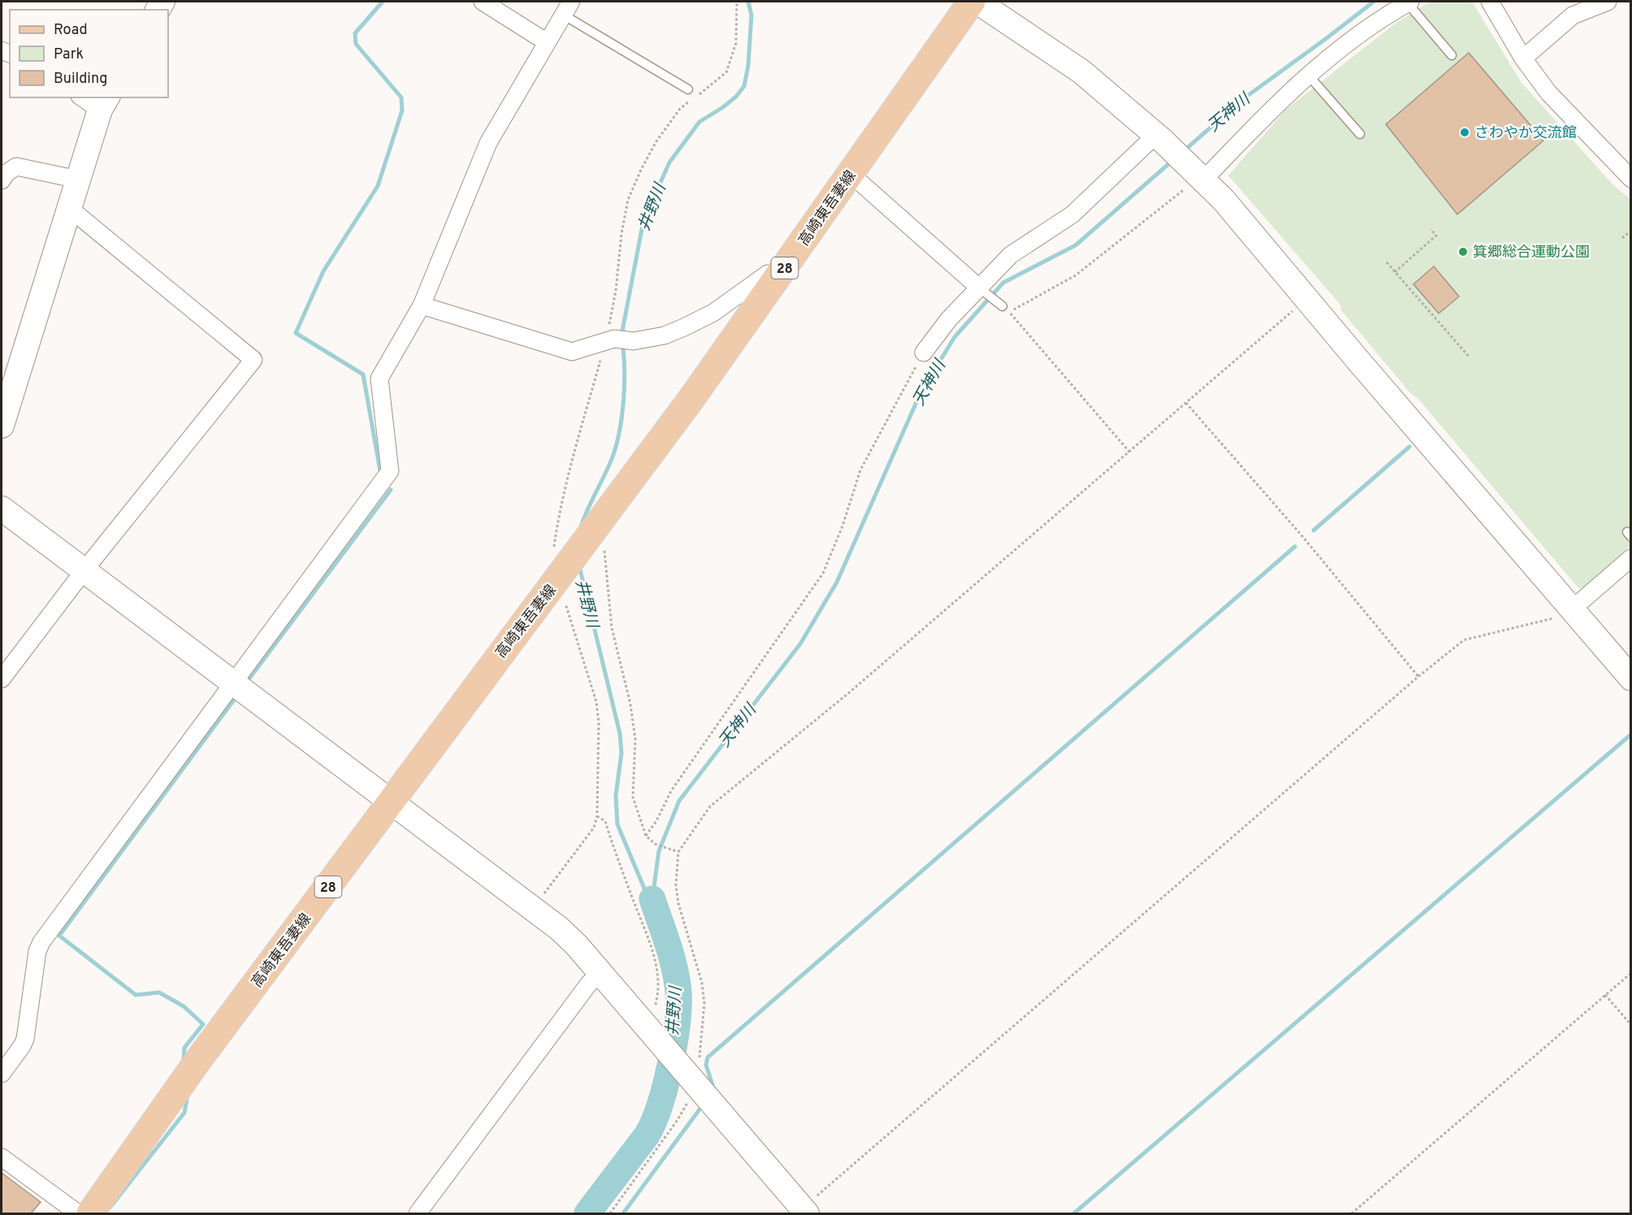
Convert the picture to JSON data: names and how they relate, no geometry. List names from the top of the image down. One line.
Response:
{"streets":{"main road":["高崎東吾妻線","28"]},"water":["天神川","井野川"],"places":["さわやか交流館","箕郷総合運動公園"],"legend":["Road","Park","Building"]}
